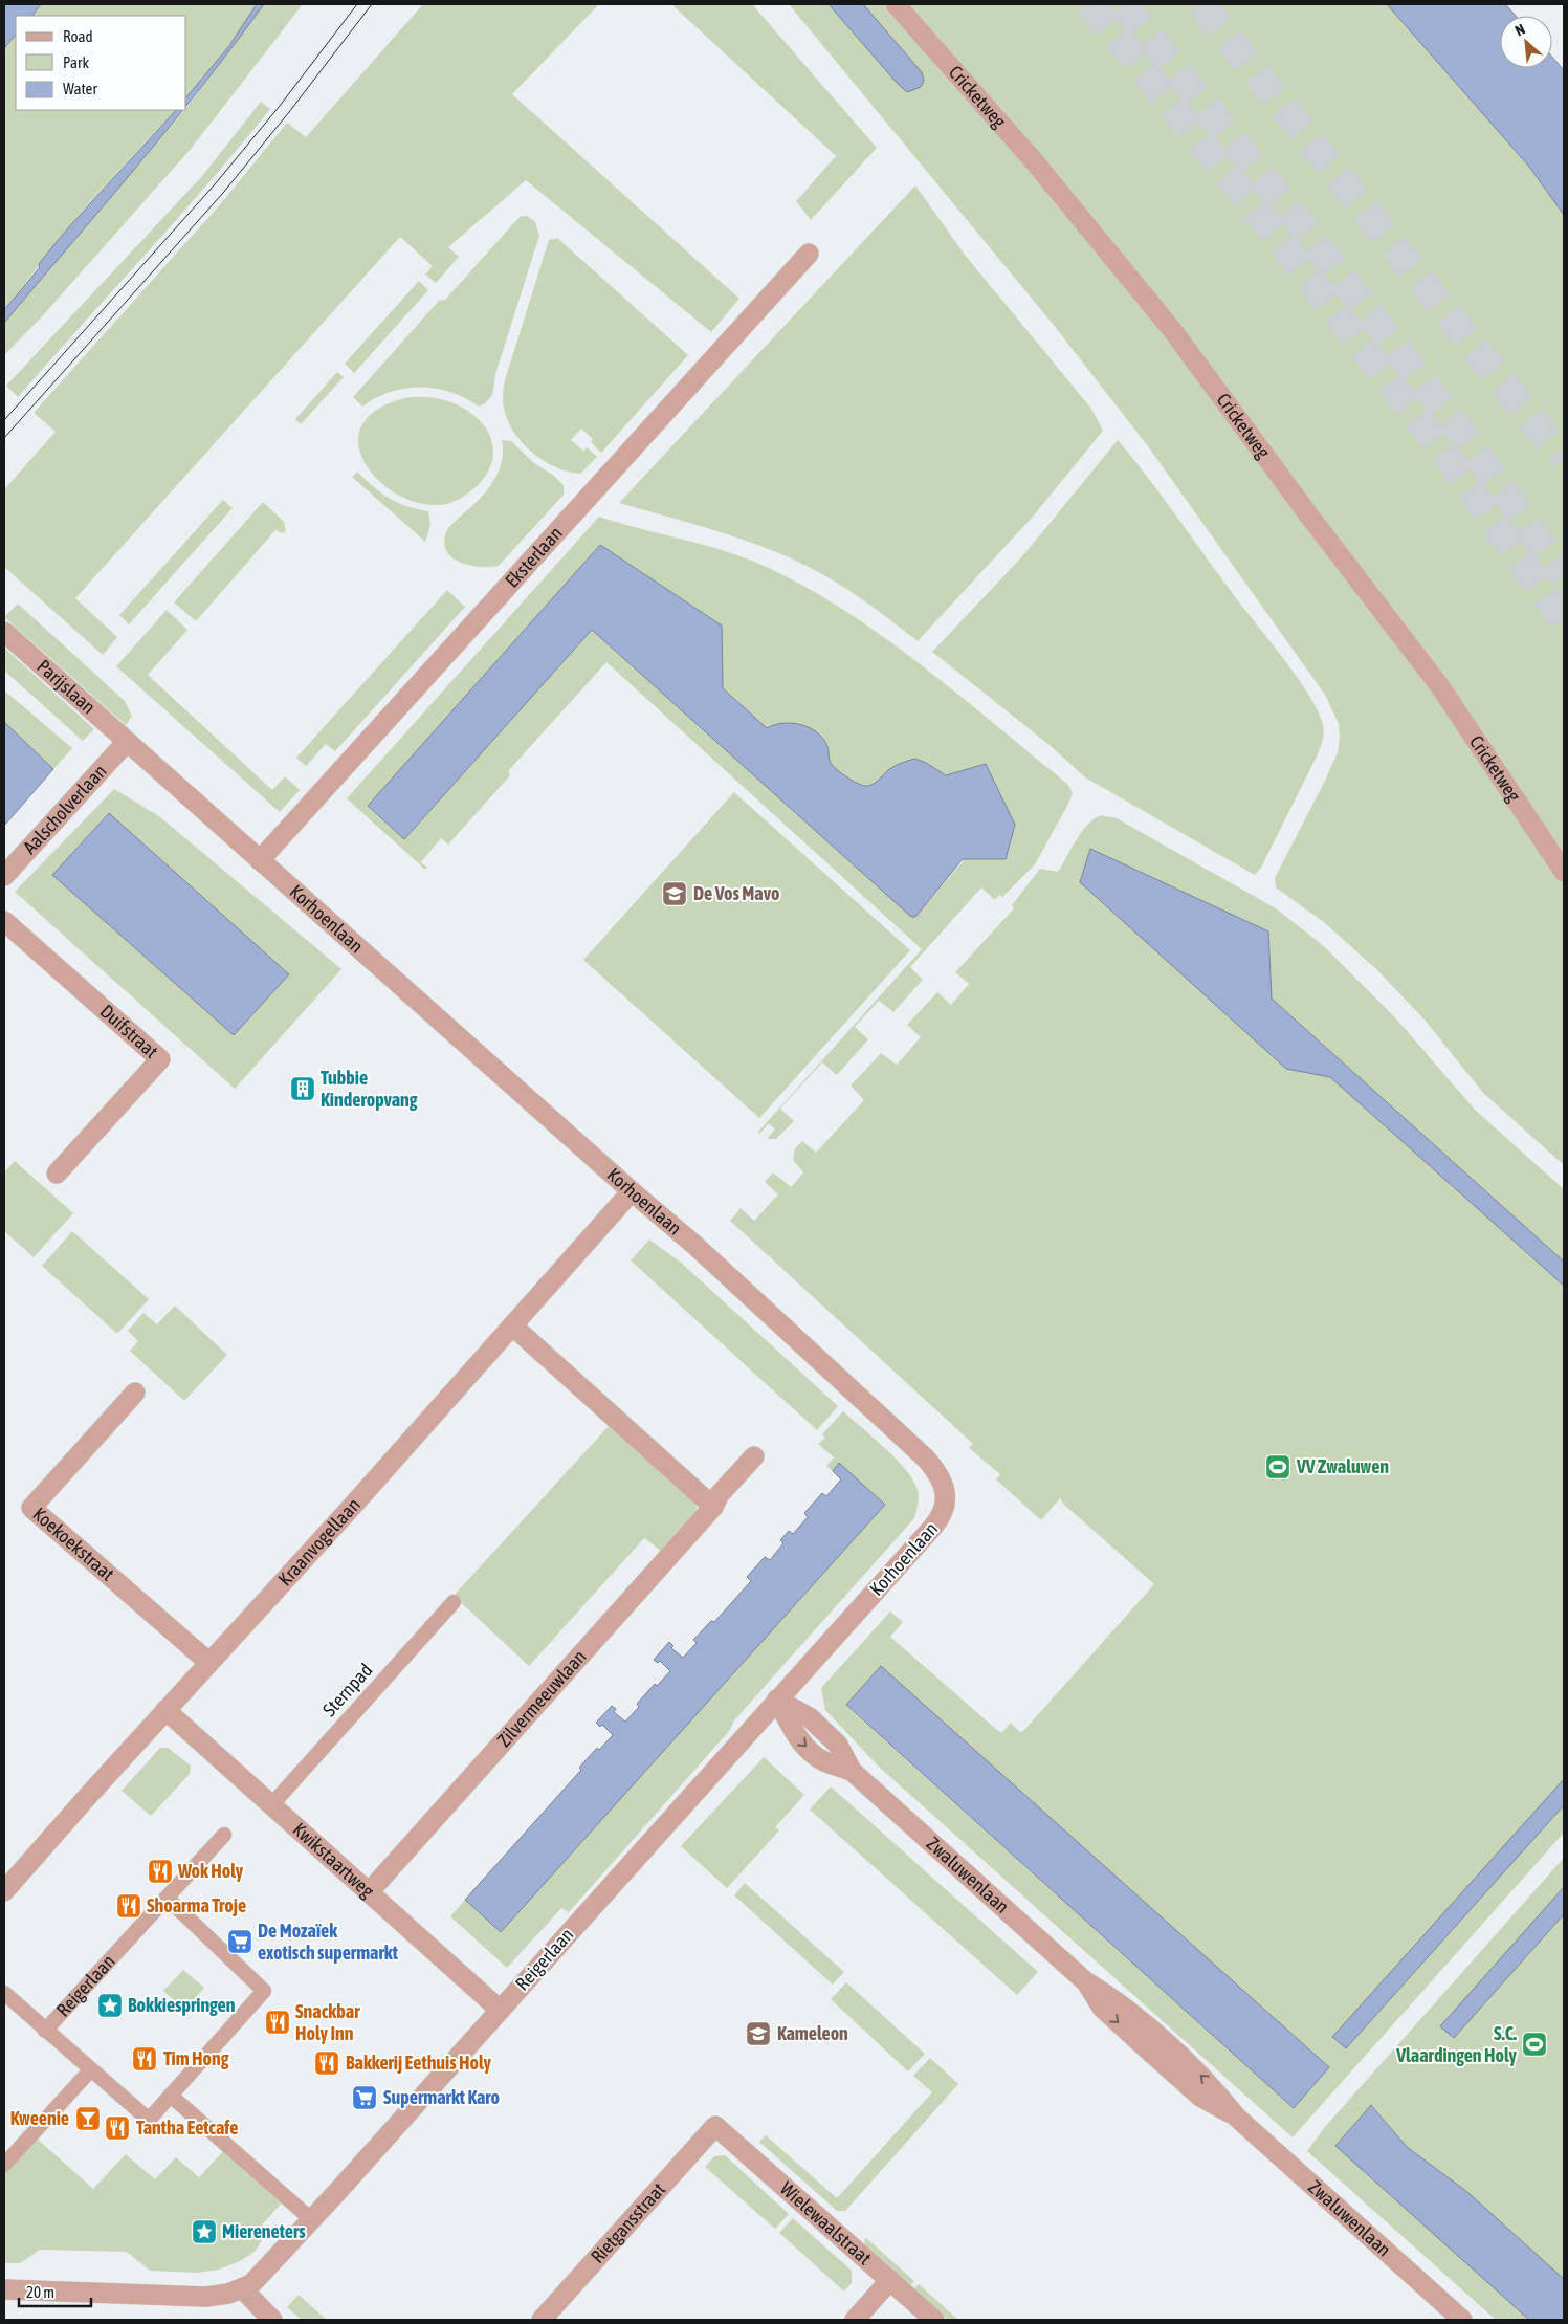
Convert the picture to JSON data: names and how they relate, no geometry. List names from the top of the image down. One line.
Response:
{"streets":{"street":["Cricketweg","Eksterlaan","Parijslaan","Aalscholverlaan","Korhoenlaan","Duifstraat","Kraanvogellaan","Koekoekstraat","Sternpad","Zilvermeeuwlaan","Kwikstaartweg","Zwaluwenlaan","Reigerlaan","Rietgansstraat","Wielewaalstraat"]},"crossings":[["Eksterlaan","Korhoenlaan"],["Parijslaan","Aalscholverlaan"],["Parijslaan","Korhoenlaan"],["Aalscholverlaan","Korhoenlaan"],["Korhoenlaan","Kraanvogellaan"],["Korhoenlaan","Zwaluwenlaan"],["Korhoenlaan","Reigerlaan"],["Kraanvogellaan","Koekoekstraat"],["Kraanvogellaan","Kwikstaartweg"],["Sternpad","Kwikstaartweg"],["Zilvermeeuwlaan","Kwikstaartweg"],["Kwikstaartweg","Reigerlaan"],["Zwaluwenlaan","Reigerlaan"],["Rietgansstraat","Wielewaalstraat"]],"places":{"school or university":["De Vos Mavo","Kameleon"],"building":["Tubbie Kinderopvang"],"sports":["VV Zwaluwen","S.C. Vlaardingen Holy"],"restaurant":["Wok Holy","Shoarma Troje","Snackbar Holy Inn","Tim Hong","Bakkerij Eethuis Holy","Tantha Eetcafe"],"supermarket":["De Mozaïek exotisch supermarkt","Supermarkt Karo"],"place":["Bokkiespringen","Miereneters"],"bar":["Kweenie"]},"legend":["Road","Park","Water"],"scale_bar":"20 m","north":"top left"}
